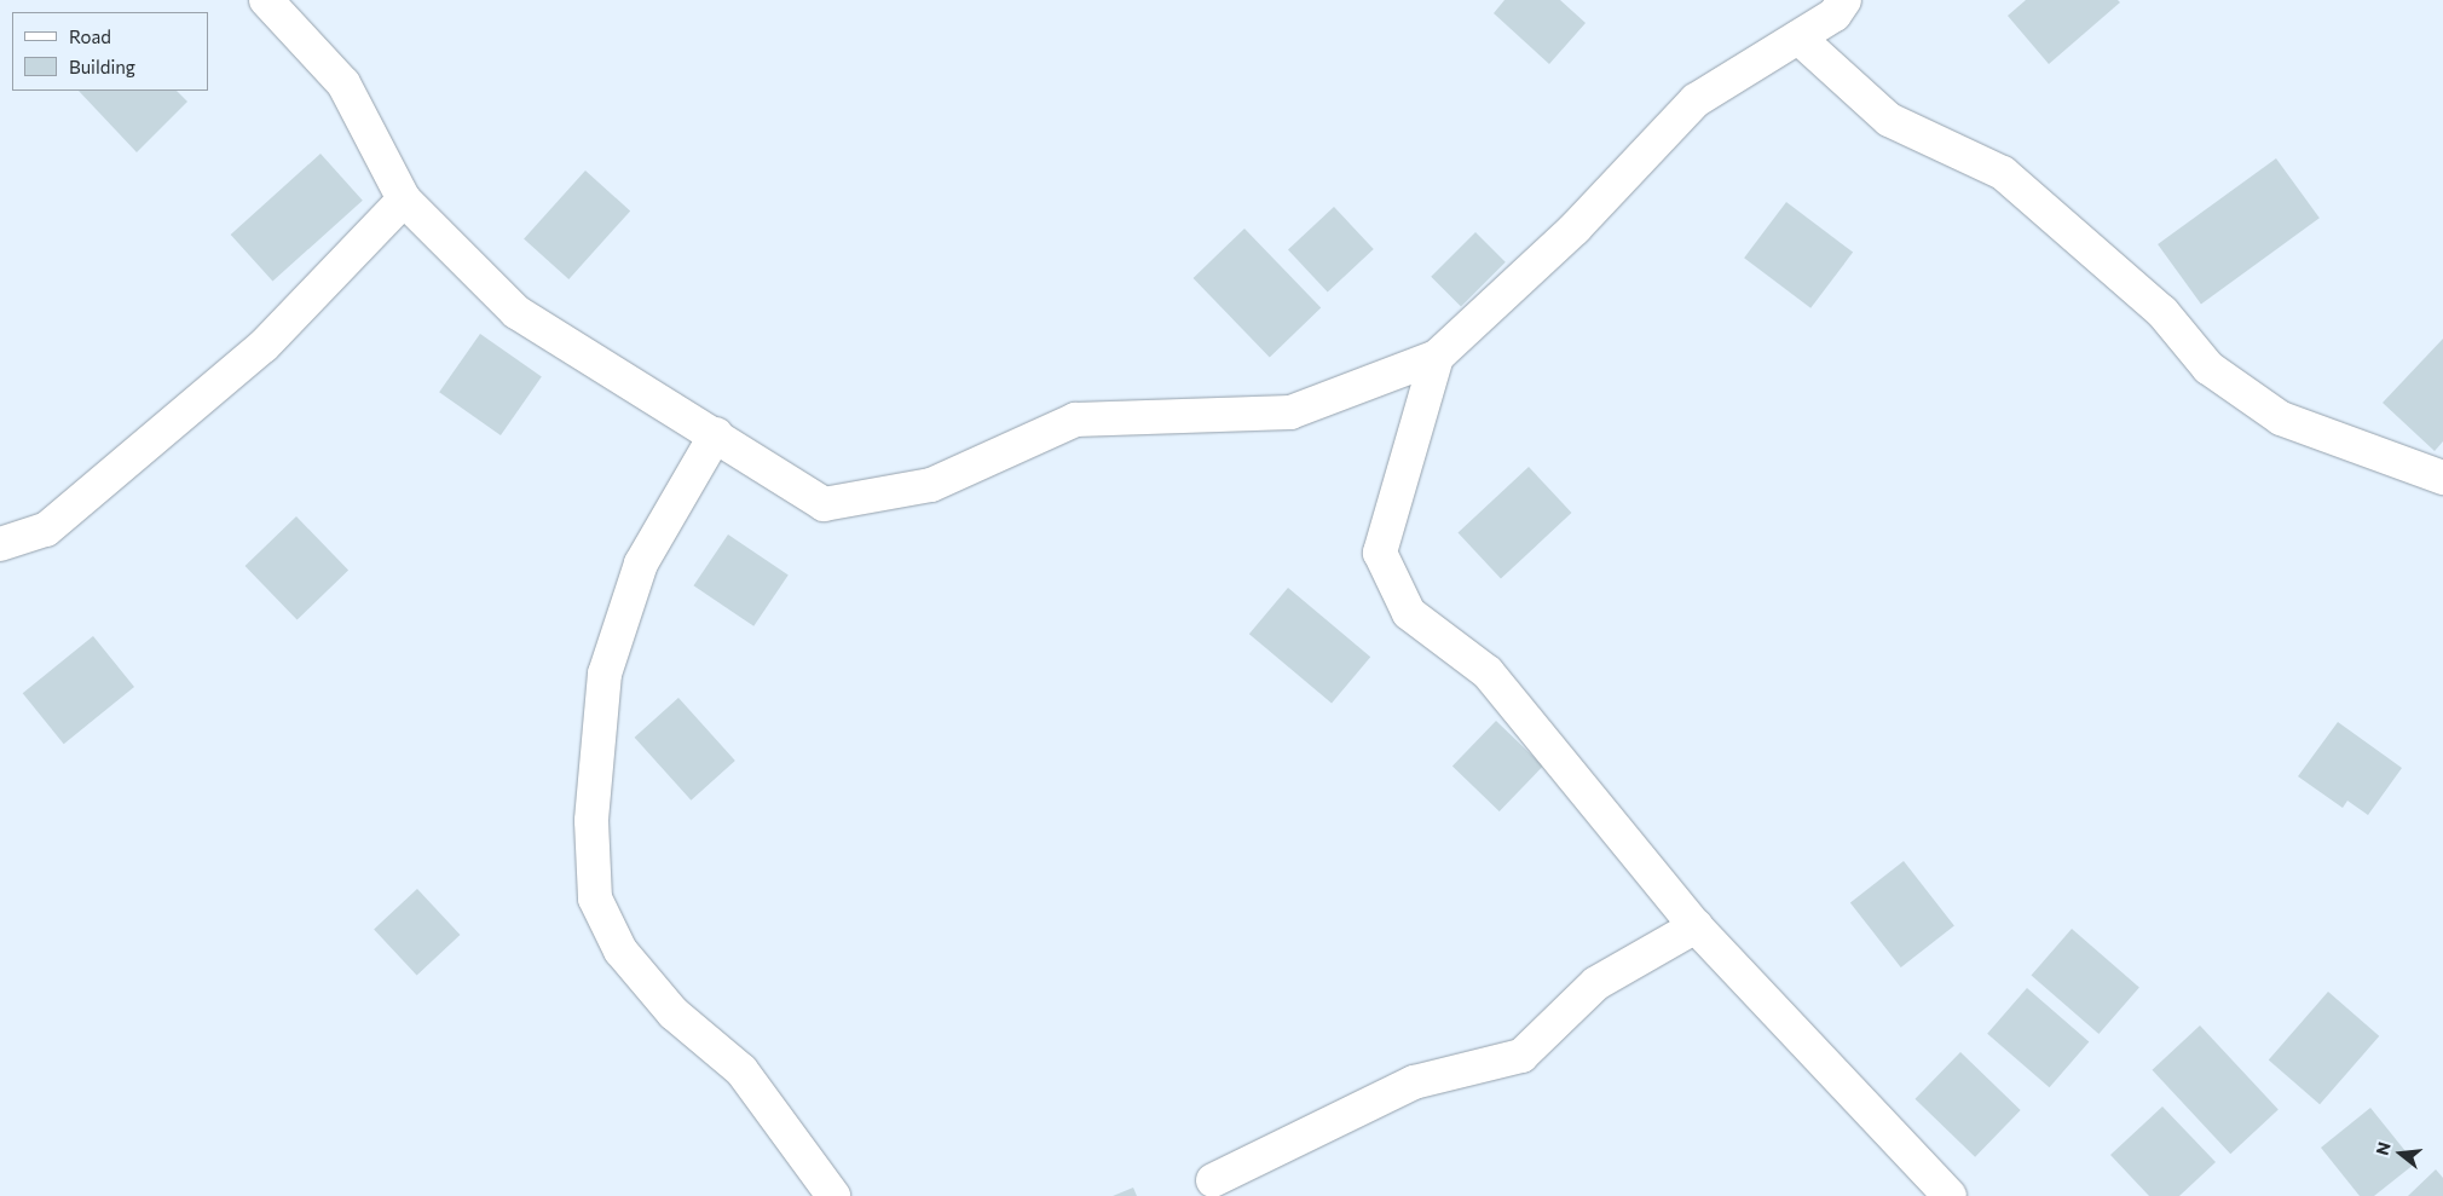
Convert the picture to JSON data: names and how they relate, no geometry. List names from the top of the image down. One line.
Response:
{"legend":["Road","Building"],"north":"left"}
